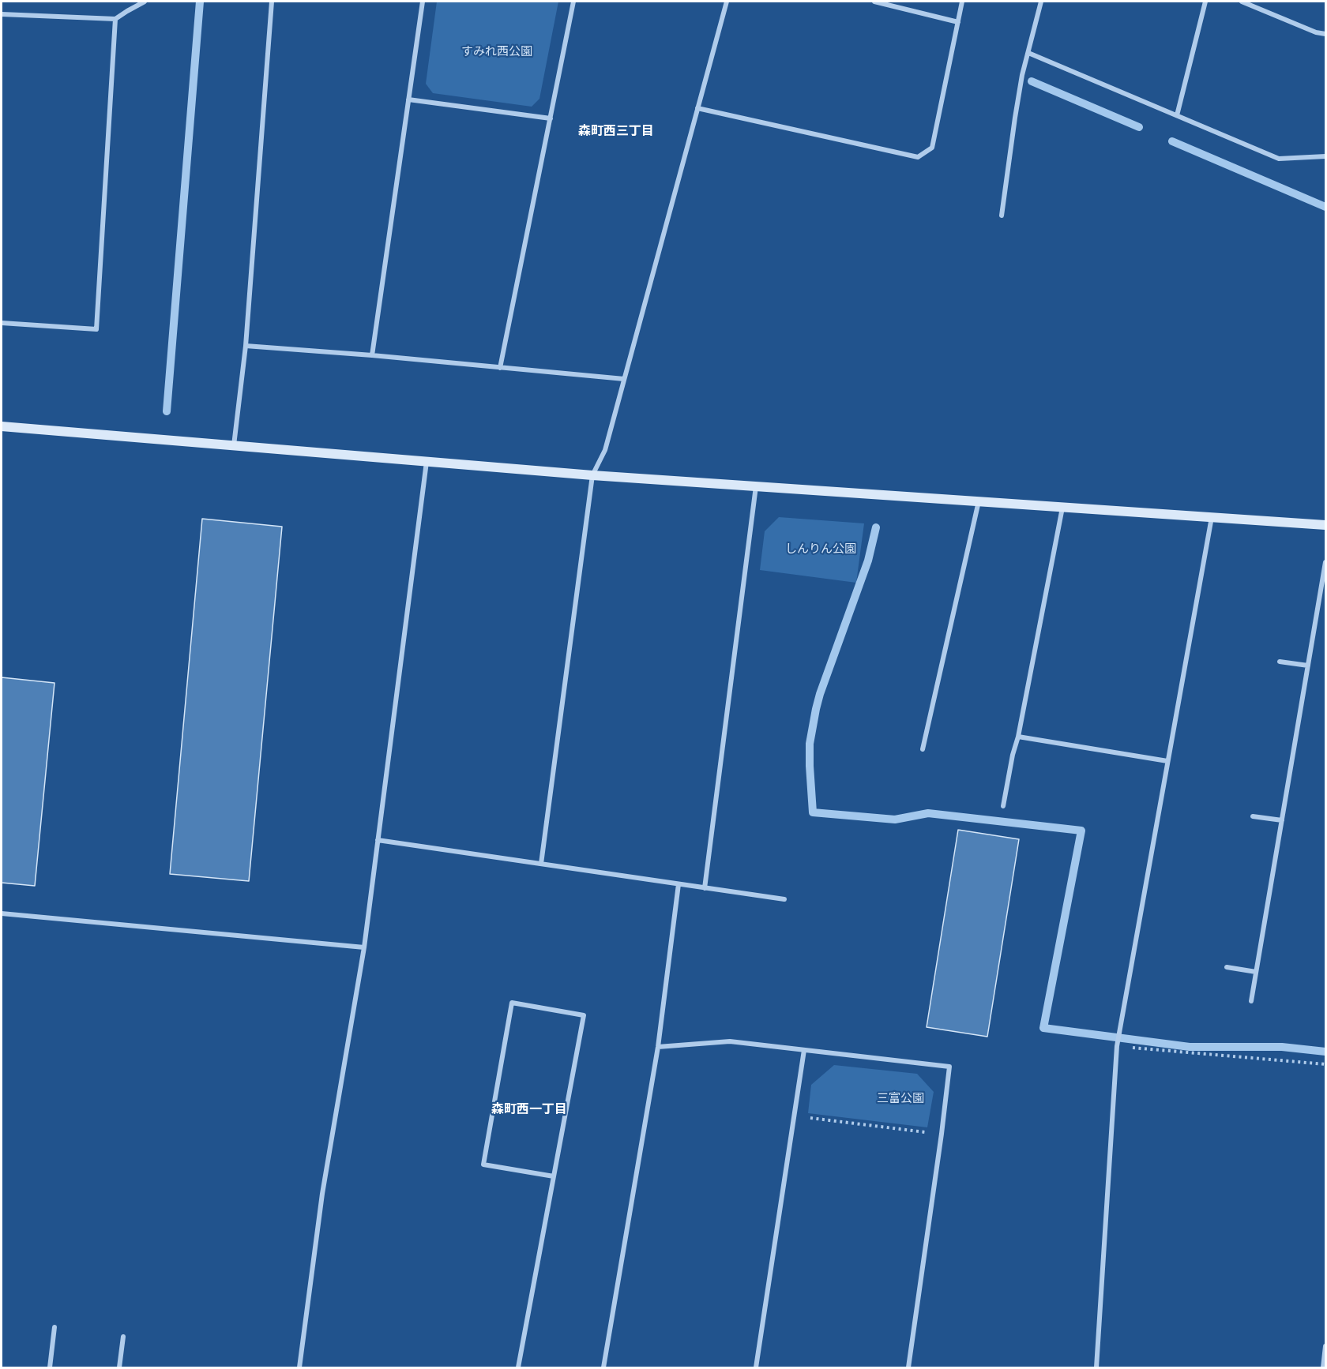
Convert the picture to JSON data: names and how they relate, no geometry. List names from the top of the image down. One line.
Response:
{"districts":["森町西三丁目","森町西一丁目"],"parks":["すみれ西公園","しんりん公園","三富公園"]}
